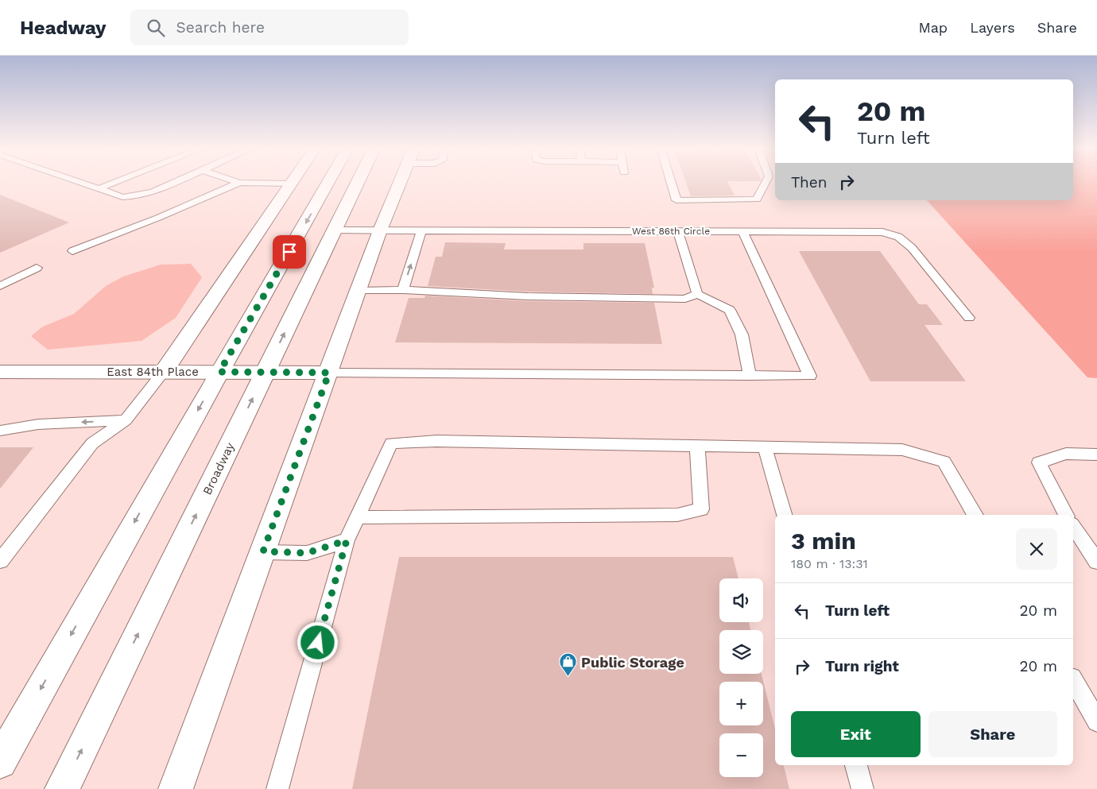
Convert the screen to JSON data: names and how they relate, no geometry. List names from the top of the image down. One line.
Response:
{"streets":{"main road":["East 84th Place","Broadway"],"lane":["West 86th Circle"]},"crossings":[["West 86th Circle","Broadway"],["East 84th Place","Broadway"]],"places":{"shop":["Public Storage"]},"page":{"header":"Headway","search":"Search here","nav":["Map","Layers","Share"],"turn":["20 m","Turn left"],"then":"Then","heading":["3 min","180 m · 13:31"],"map_buttons":["+","−"],"list":[{"name":"Turn left","value":"20 m"},{"name":"Turn right","value":"20 m"}],"buttons":["Exit","Share"]}}
